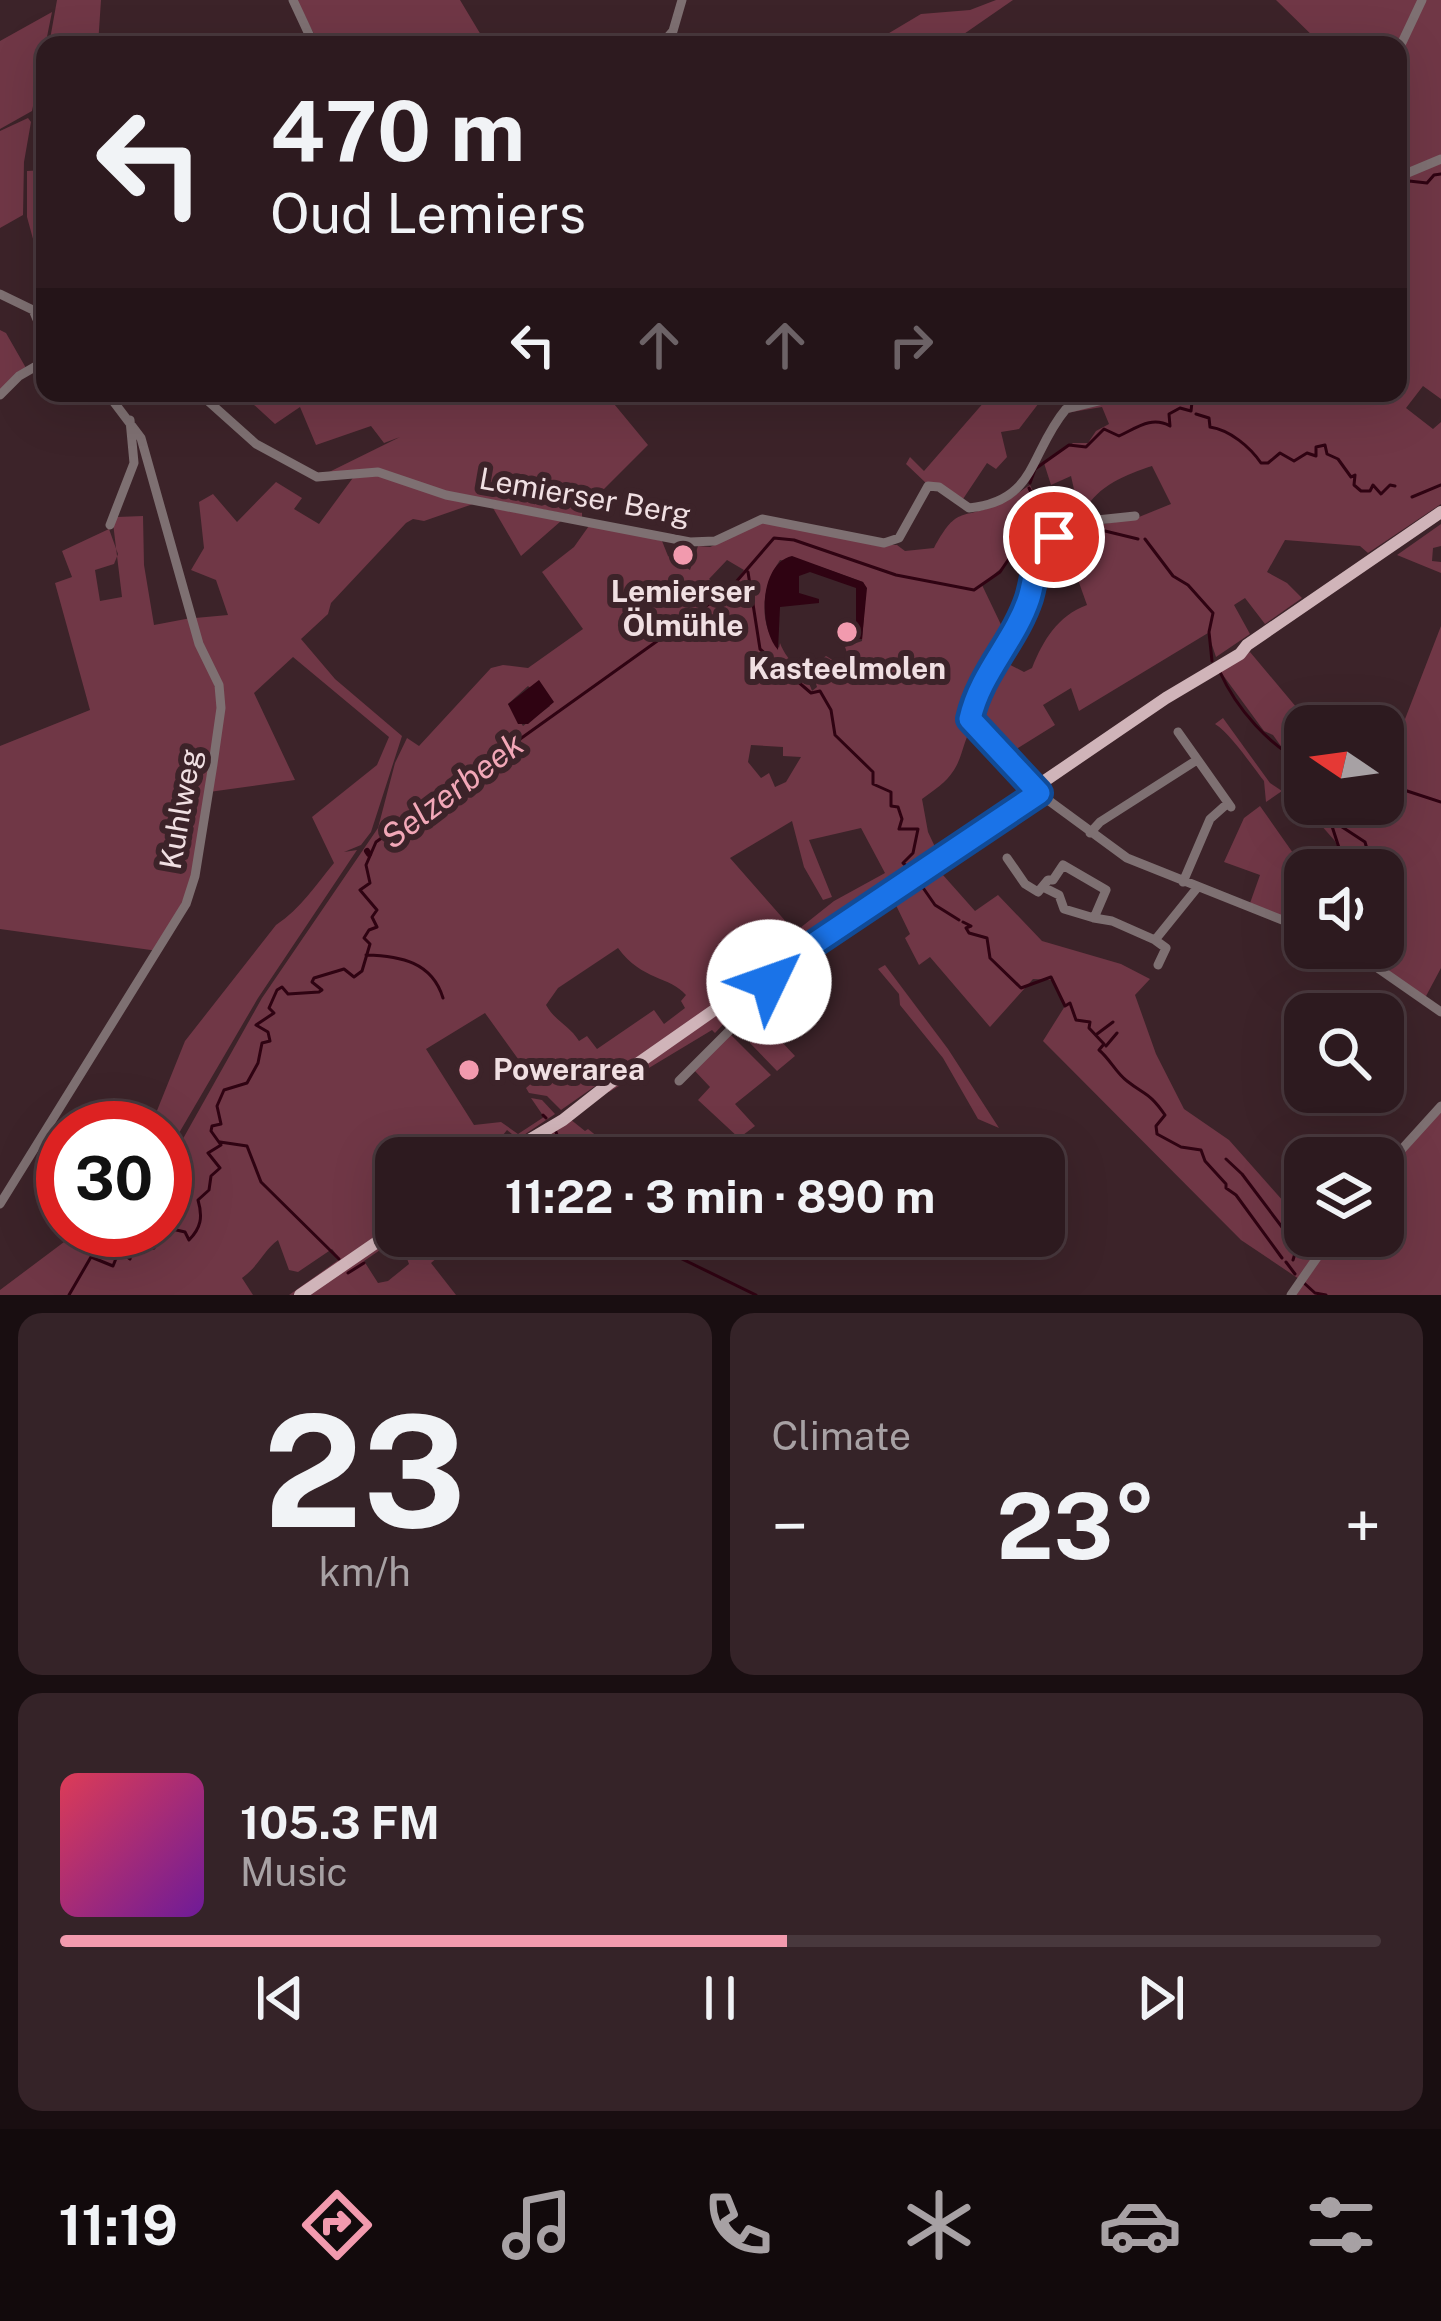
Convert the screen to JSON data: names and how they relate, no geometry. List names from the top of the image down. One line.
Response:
{"streets":{"street":["Lemierser Berg","Kuhlweg"]},"water":["Selzerbeek"],"places":["Lemierser Ölmühle","Kasteelmolen","Powerarea"],"north":"left","page":{"turn":["470 m","Oud Lemiers"],"limit":"30","trip":"11:22 · 3 min · 890 m","tile":[["23","km/h"],"Climate"],"heat":["−","23°","+"],"song":["105.3 FM","Music"],"tabs":"11:19"}}
